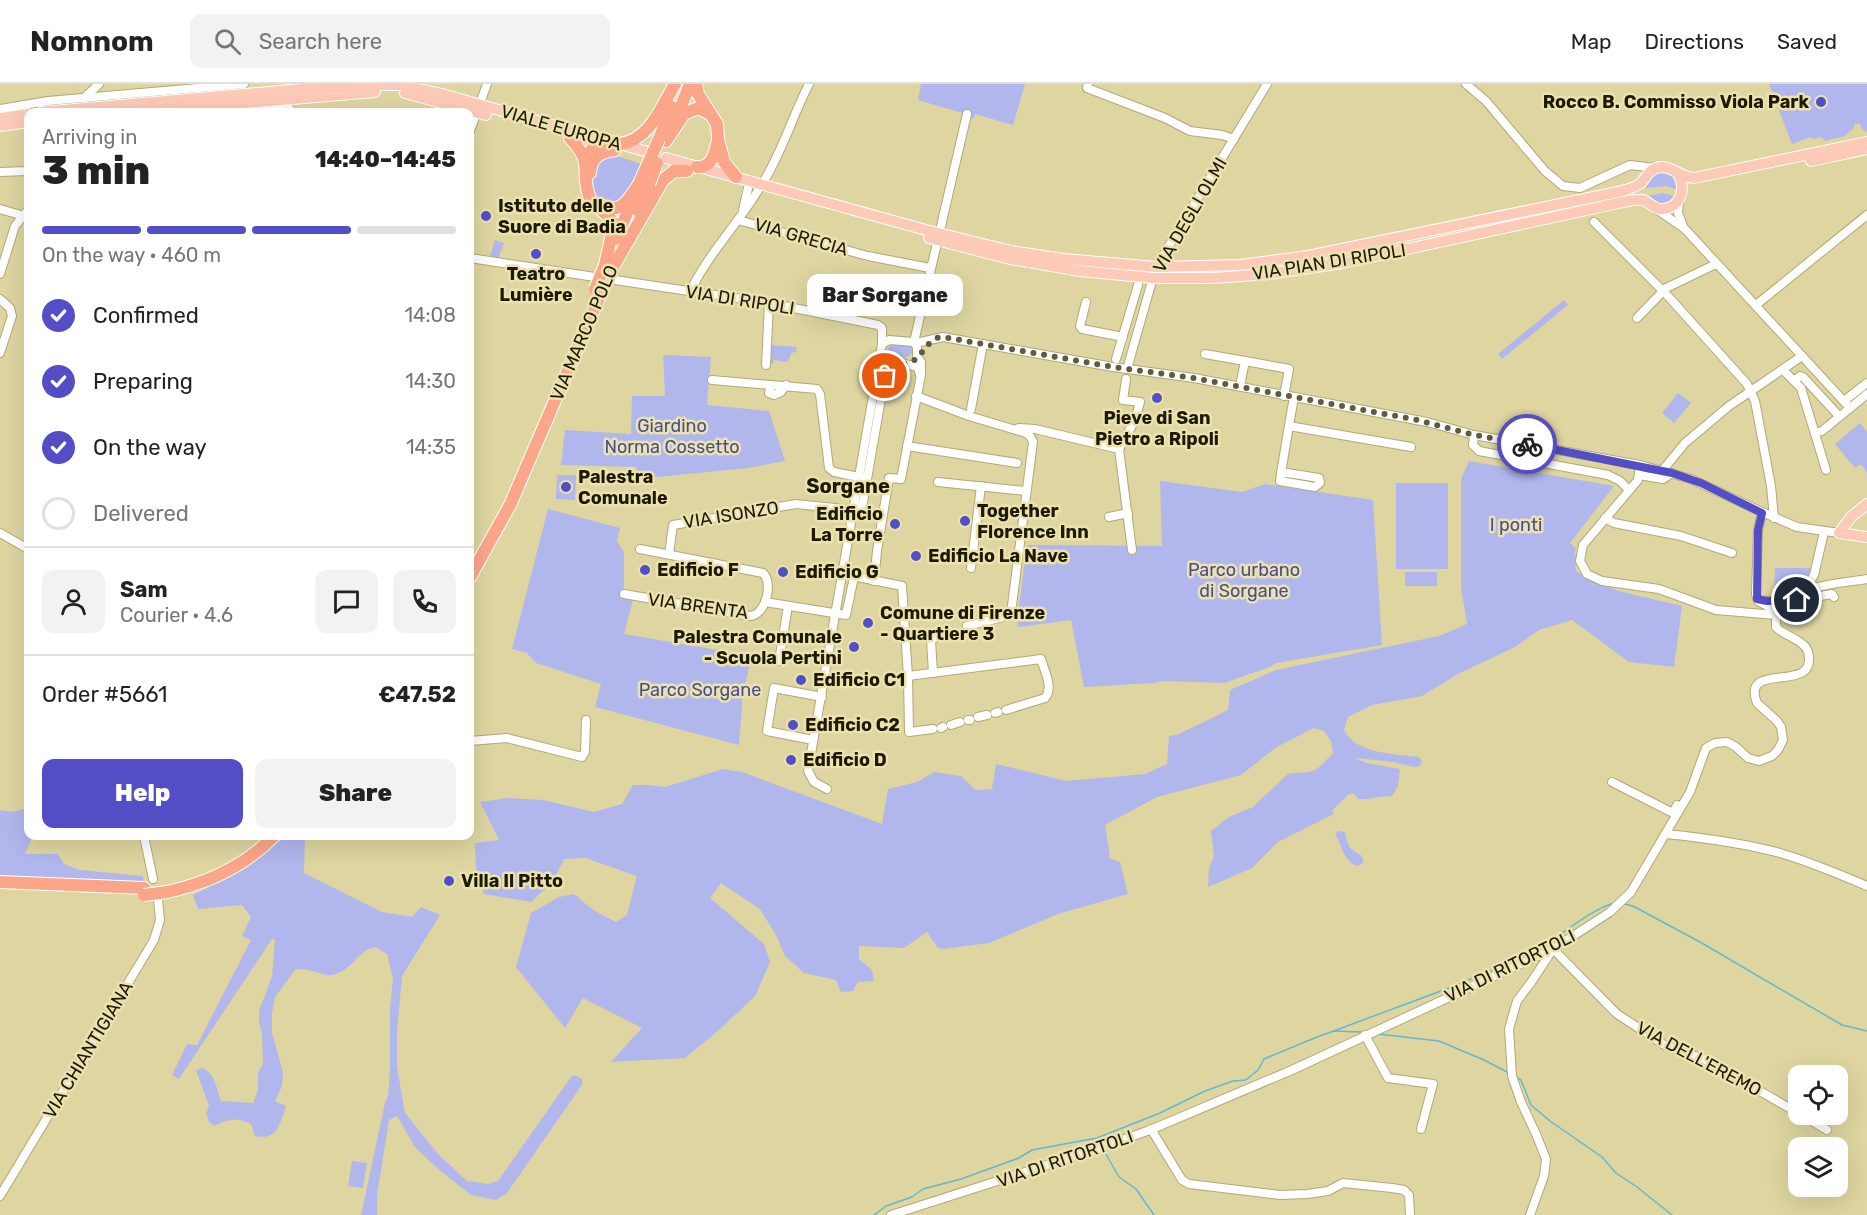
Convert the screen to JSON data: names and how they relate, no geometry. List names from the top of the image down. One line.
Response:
{"streets":{"highway":["VIA MARCO POLO"],"main road":["VIALE EUROPA","VIA PIAN DI RIPOLI"],"street":["VIA DEGLI OLMI","VIA GRECIA","VIA DI RIPOLI","VIA ISONZO","VIA BRENTA","VIA DI RITORTOLI","VIA CHIANTIGIANA","VIA DELL'EREMO"]},"crossings":[["VIA DEGLI OLMI","VIA PIAN DI RIPOLI"],["VIA ISONZO","VIA BRENTA"],["VIA DI RITORTOLI","VIA DELL'EREMO"]],"districts":["Sorgane"],"parks":["Giardino Norma Cossetto","I ponti","Parco urbano di Sorgane","Parco Sorgane"],"places":["Rocco B. Commisso Viola Park","Istituto delle Suore di Badia","Teatro Lumière","Bar Sorgane","Pieve di San Pietro a Ripoli","Palestra Comunale","Together Florence Inn","Edificio La Torre","Edificio La Nave","Edificio F","Edificio G","Comune di Firenze - Quartiere 3","Palestra Comunale - Scuola Pertini","Edificio C1","Edificio C2","Edificio D","Villa Il Pitto"],"page":{"header":"Nomnom","search":"Search here","nav":["Map","Directions","Saved"],"heading":["3 min","Arriving in","14:40–14:45"],"panel":["Sam","Courier · 4.6","Order #5661","€47.52"],"bar":"On the way · 460 m","bubble":"Bar Sorgane","list":[["Confirmed","14:08"],["Preparing","14:30"],["On the way","14:35"],"Delivered"],"buttons":["Help","Share"]}}
